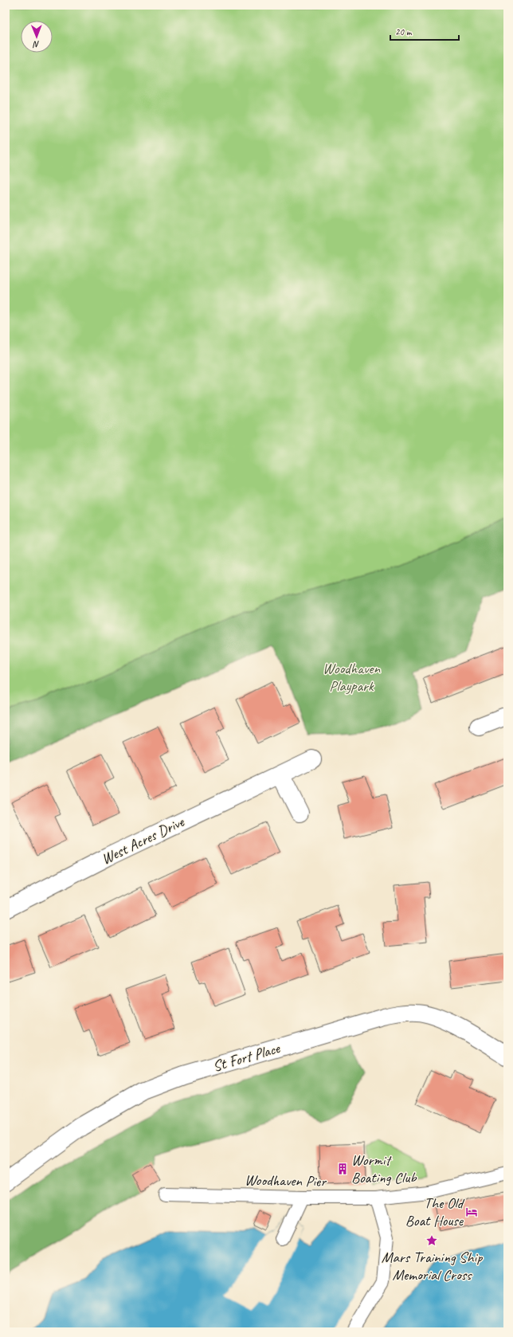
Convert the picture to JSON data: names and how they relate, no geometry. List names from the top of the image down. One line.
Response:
{"streets":{"main road":["West Acres Drive","St Fort Place"],"lane":["Woodhaven Pier"]},"parks":["Woodhaven Playpark"],"places":{"building":["Wormit Boating Club"],"hotel":["The Old Boat House"],"place":["Mars Training Ship Memorial Cross"]},"scale_bar":"20 m","north":"bottom"}
